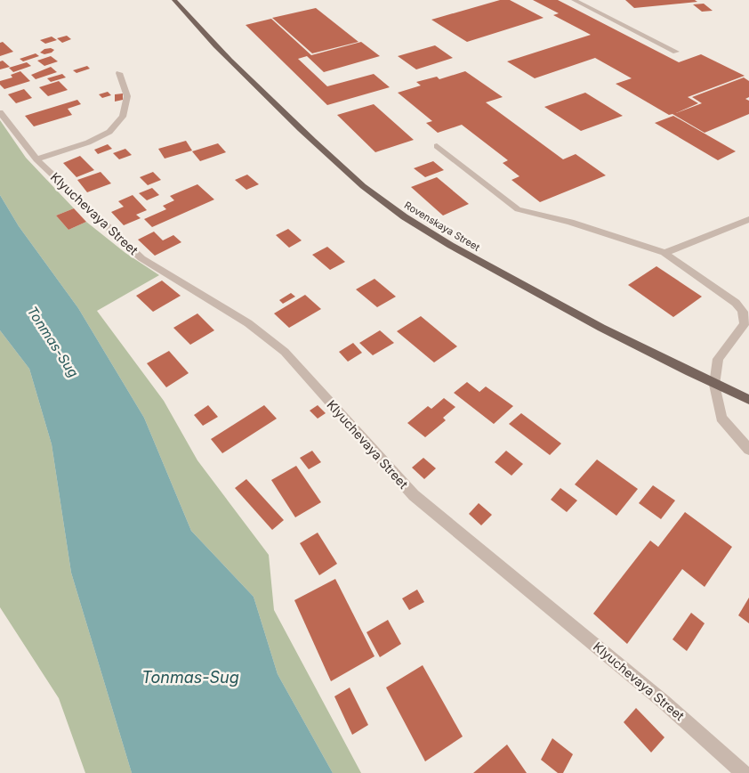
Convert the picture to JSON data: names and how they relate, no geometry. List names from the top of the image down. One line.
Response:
{"streets":{"main road":["Rovenskaya Street"],"street":["Klyuchevaya Street"]},"water":["Tonmas-Sug"]}
